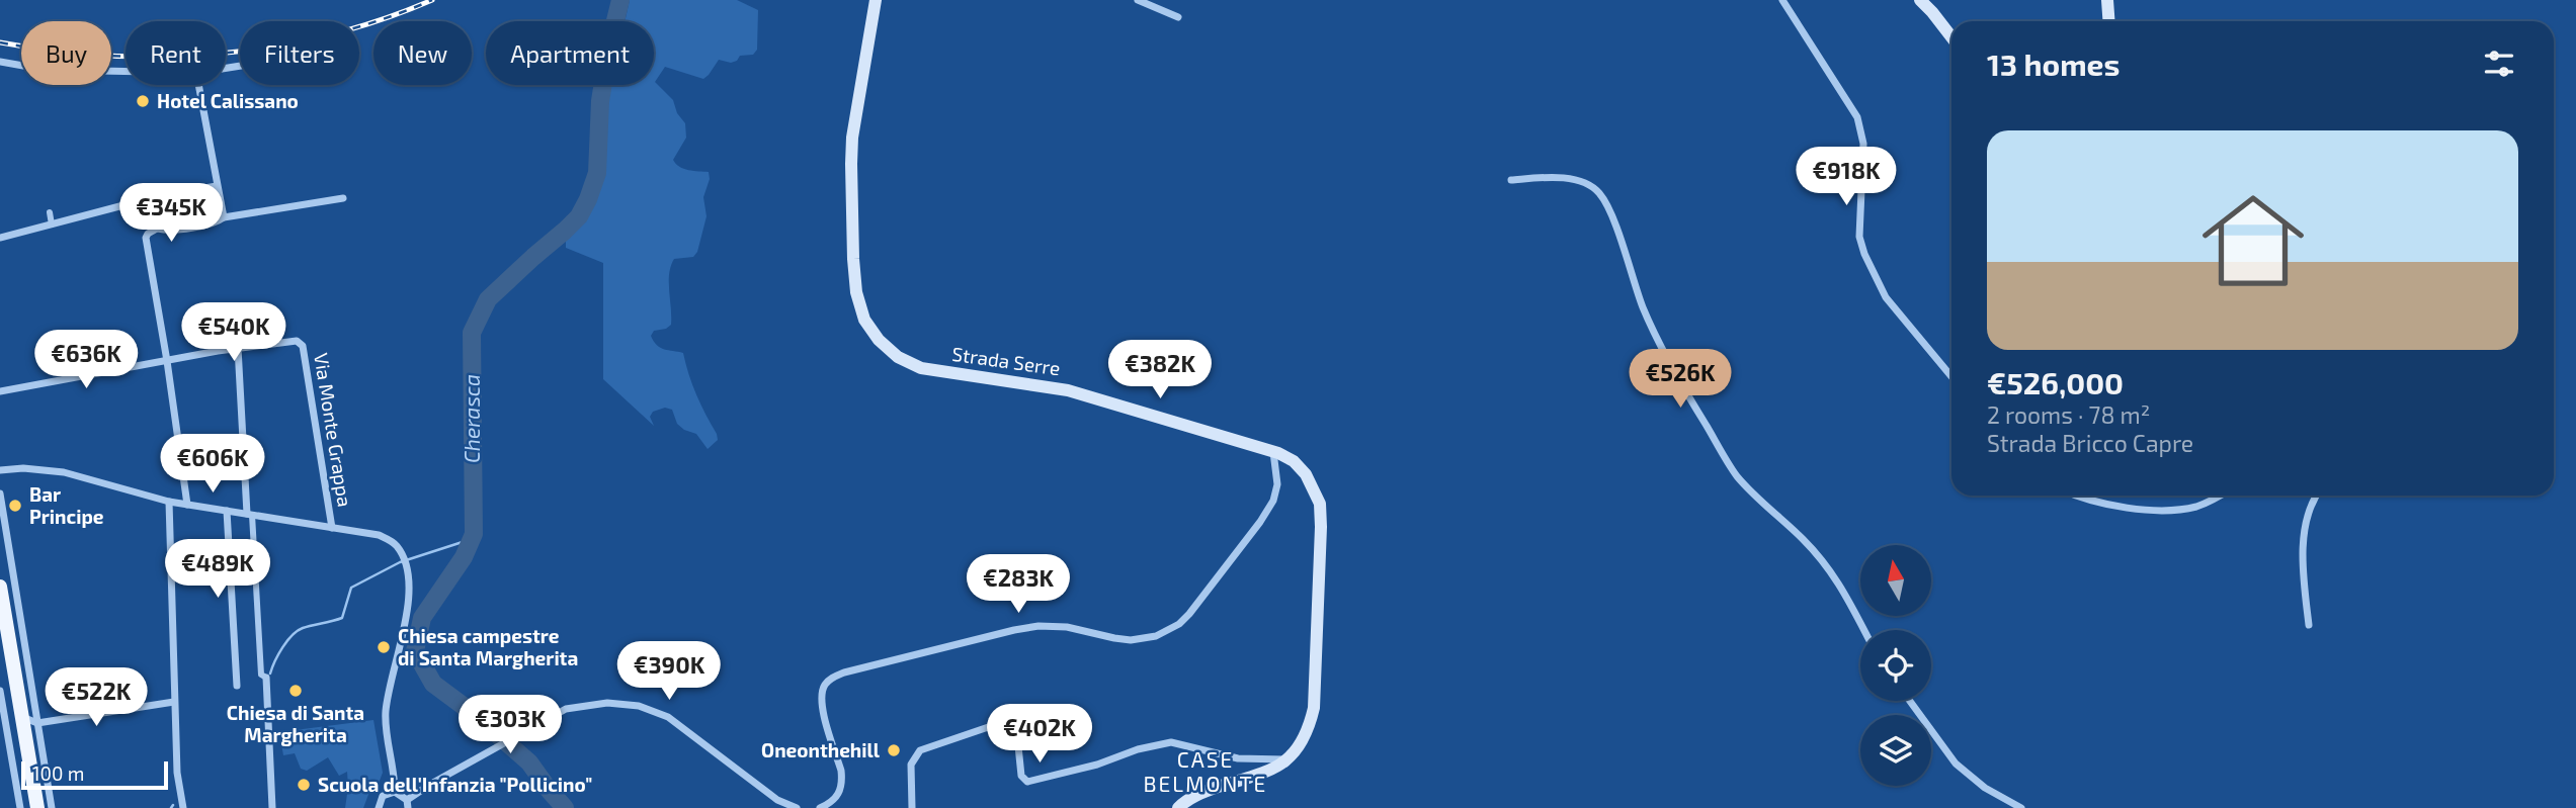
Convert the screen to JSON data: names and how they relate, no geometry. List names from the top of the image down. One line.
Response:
{"streets":{"main road":["Strada Serre"],"street":["Via Monte Grappa"]},"districts":["CASE BELMONTE"],"water":["Cherasca"],"places":["Hotel Calissano","Bar Principe","Chiesa campestre di Santa Margherita","Chiesa di Santa Margherita","Oneonthehill","Scuola dell'Infanzia \"Pollicino\""],"scale_bar":"100 m","north":"top","page":{"chip":["Buy","Rent","Filters","New","Apartment"],"heading":"13 homes","list":[{"name":"€526,000","note":"2 rooms · 78 m² · Strada Bricco Capre"}],"price":["€918K","€345K","€540K","€636K","€382K","€526K","€606K","€489K","€283K","€390K","€522K","€303K","€402K"],"scale":"100 m"}}
